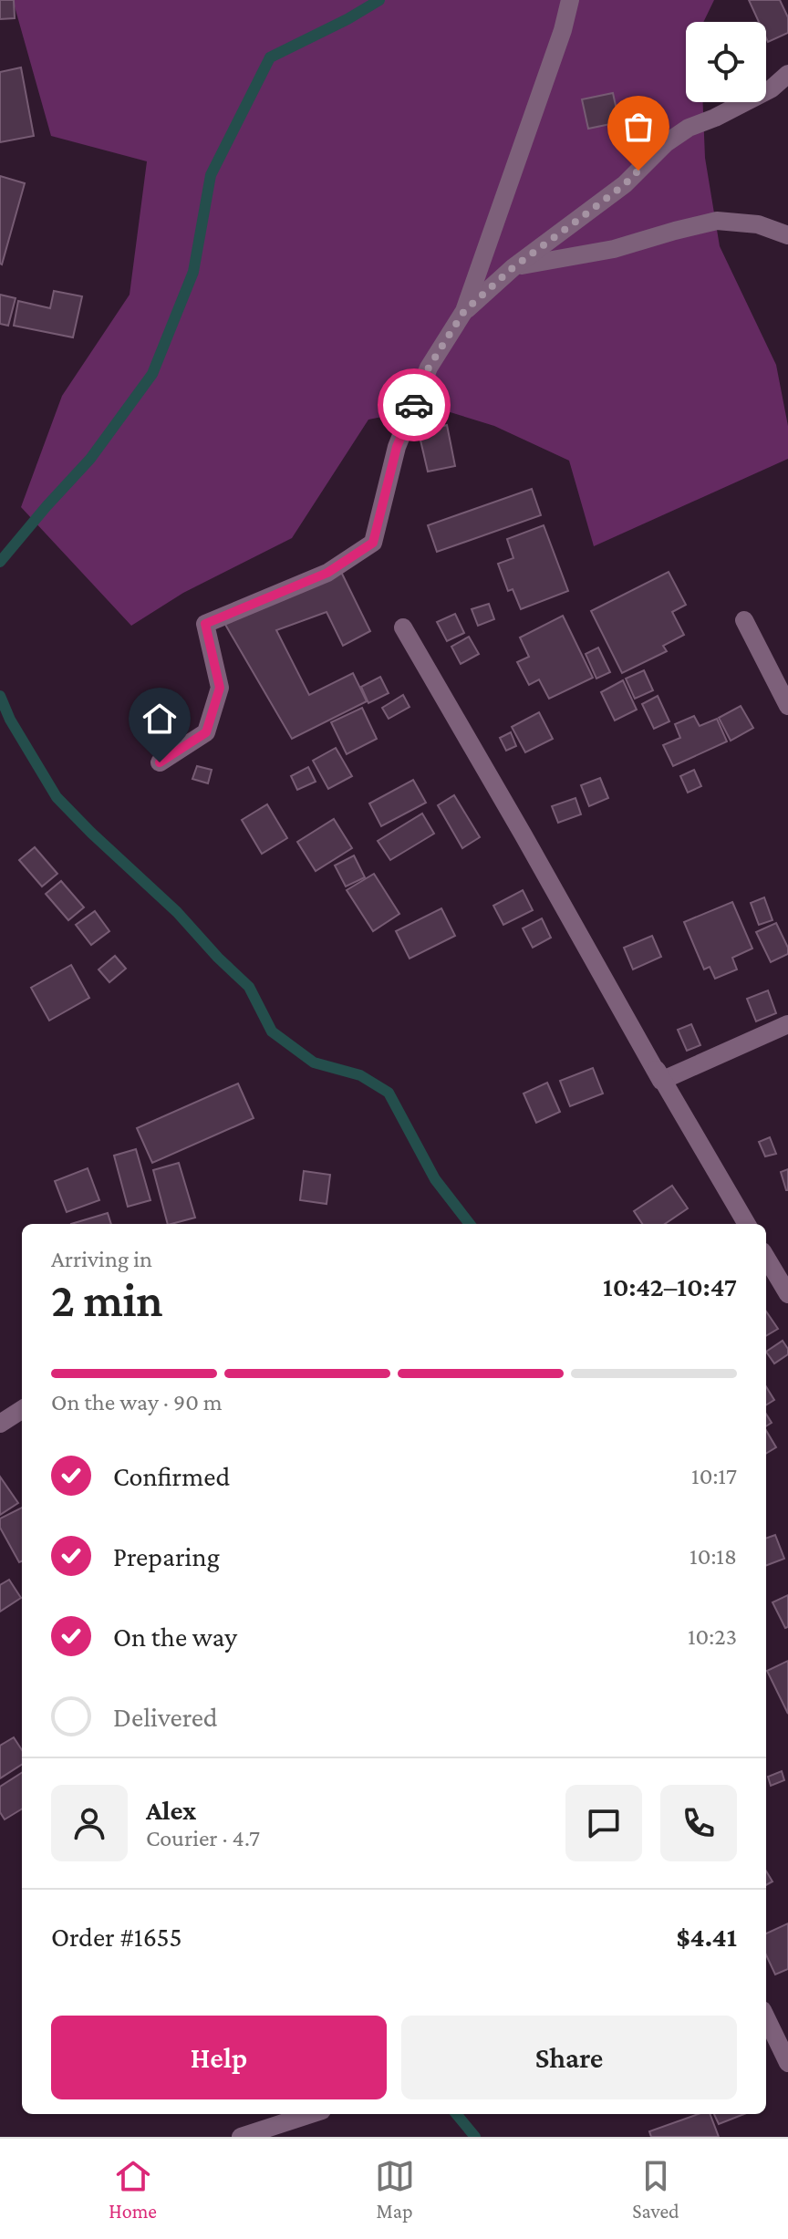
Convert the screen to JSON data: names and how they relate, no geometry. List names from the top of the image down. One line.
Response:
{"page":{"heading":["2 min","Arriving in","10:42–10:47"],"panel":["Alex","Courier · 4.7","Order #1655","$4.41"],"bar":"On the way · 90 m","list":[["Confirmed","10:17"],["Preparing","10:18"],["On the way","10:23"],"Delivered"],"buttons":["Help","Share"],"tabs":["Home","Map","Saved"]}}
